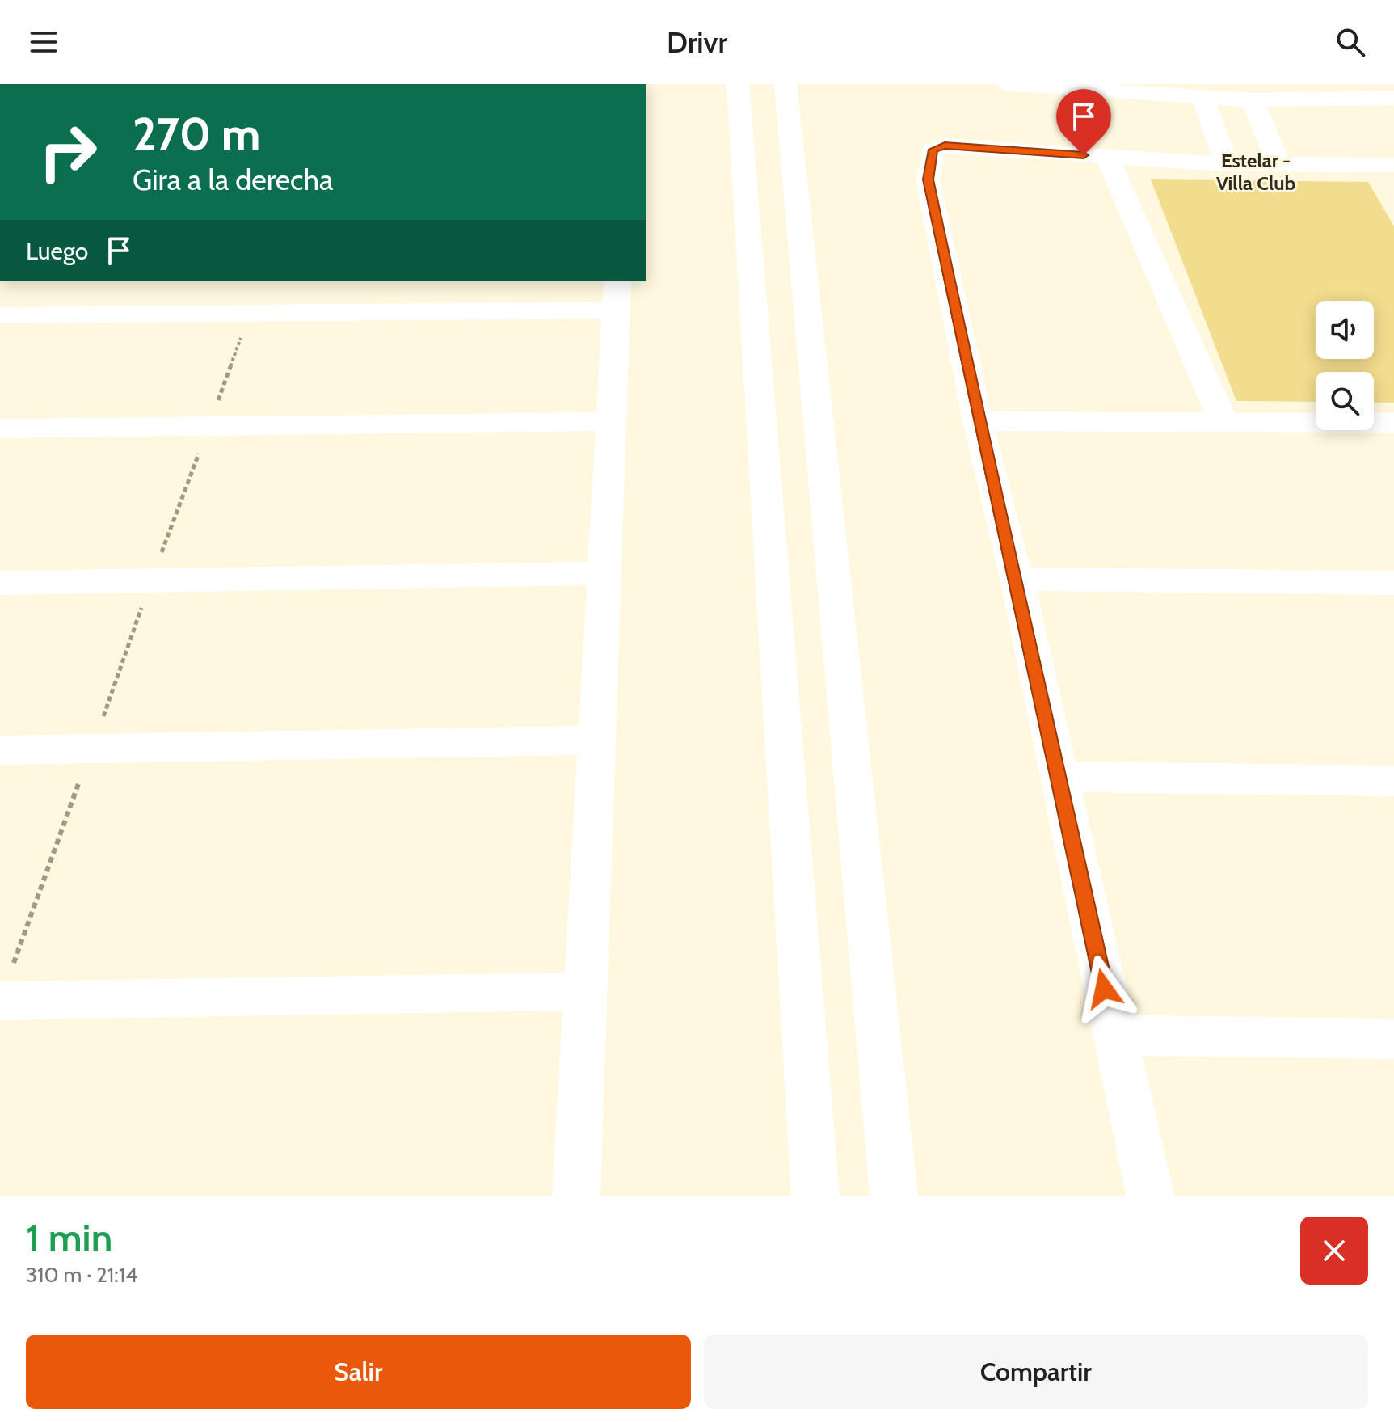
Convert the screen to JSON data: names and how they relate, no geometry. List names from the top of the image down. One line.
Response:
{"districts":["Estelar - Villa Club"],"page":{"header":"Drivr","turn":["270 m","Gira a la derecha"],"then":"Luego","heading":["1 min","310 m · 21:14"],"buttons":["Salir","Compartir"]}}
